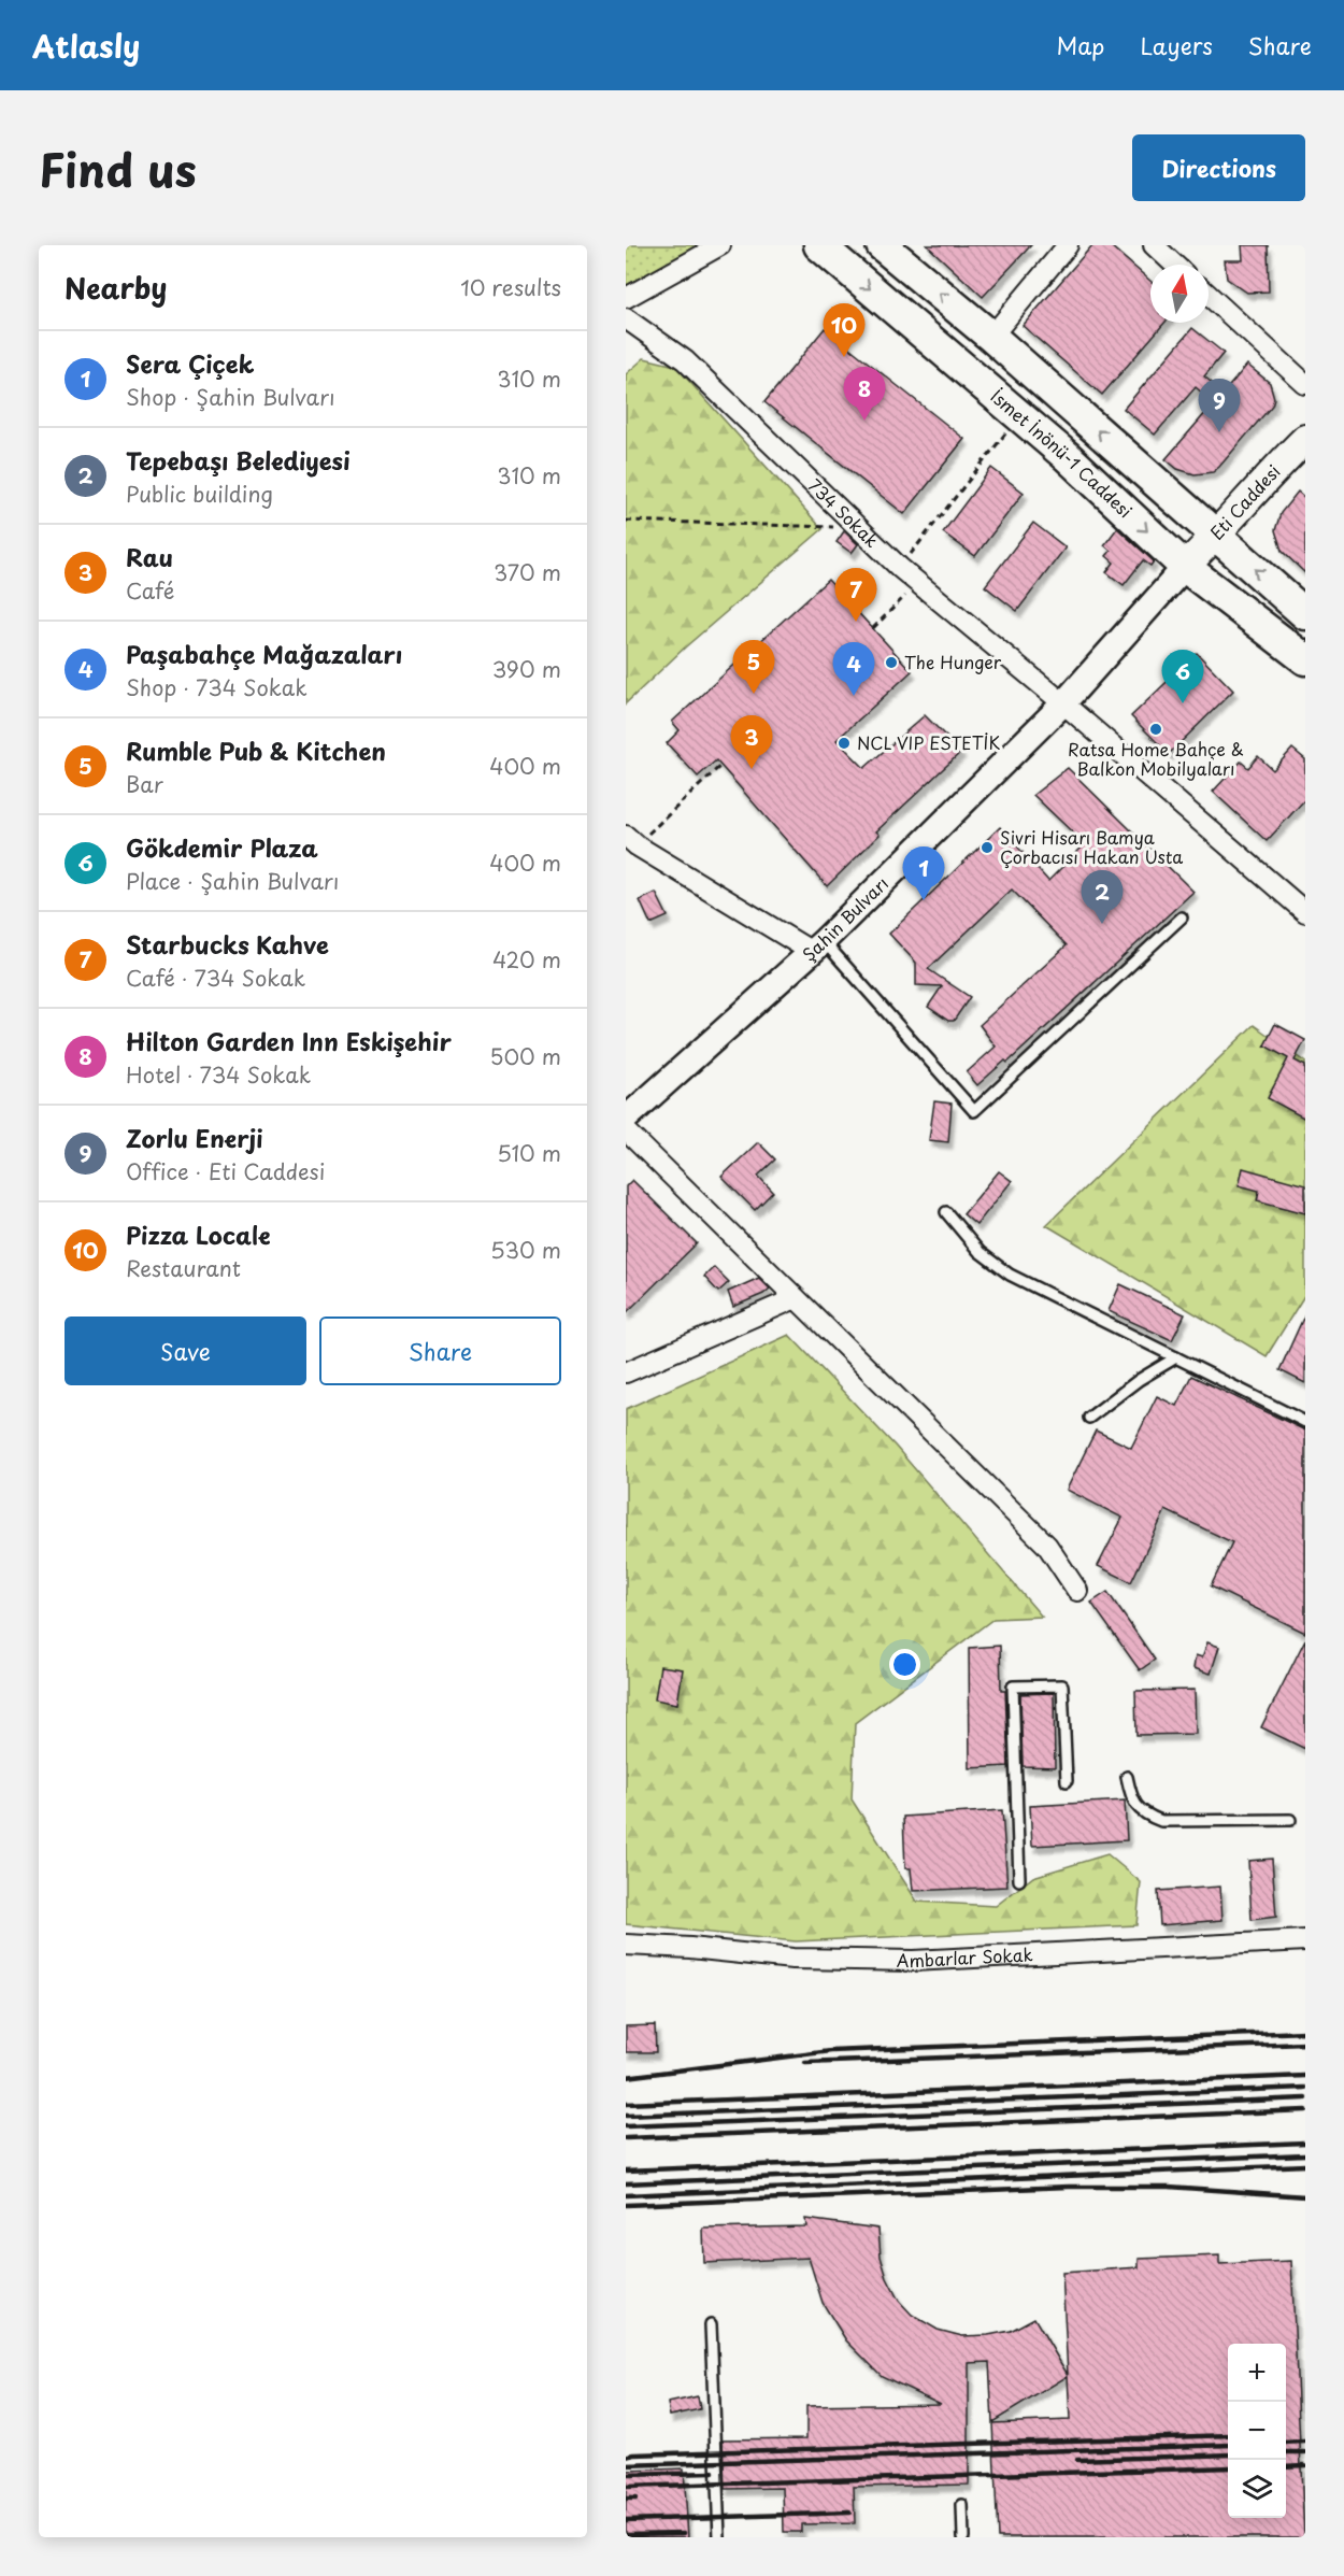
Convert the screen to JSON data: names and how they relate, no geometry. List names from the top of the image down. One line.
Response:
{"streets":{"main road":["İsmet İnönü-1 Caddesi","Eti Caddesi"],"street":["734 Sokak","Şahin Bulvarı","Ambarlar Sokak"]},"crossings":[["İsmet İnönü-1 Caddesi","Eti Caddesi"],["İsmet İnönü-1 Caddesi","Şahin Bulvarı"],["Eti Caddesi","Şahin Bulvarı"],["734 Sokak","Şahin Bulvarı"]],"places":["The Hunger","Ratsa Home Bahçe & Balkon Mobilyaları","NCL VIP ESTETİK","Sivri Hisarı Bamya Çorbacısı Hakan Usta"],"north":"top","page":{"header":"Atlasly","nav":["Map","Layers","Share"],"title":"Find us","buttons":["Directions",["Save","Share"]],"heading":["Nearby","10 results"],"pins":["10","8","9","7","5","4","6","3","1","2"],"list":[{"mark":"1","name":"Sera Çiçek","note":"Shop · Şahin Bulvarı","value":"310 m"},{"mark":"2","name":"Tepebaşı Belediyesi","note":"Public building","value":"310 m"},{"mark":"3","name":"Rau","note":"Café","value":"370 m"},{"mark":"4","name":"Paşabahçe Mağazaları","note":"Shop · 734 Sokak","value":"390 m"},{"mark":"5","name":"Rumble Pub & Kitchen","note":"Bar","value":"400 m"},{"mark":"6","name":"Gökdemir Plaza","note":"Place · Şahin Bulvarı","value":"400 m"},{"mark":"7","name":"Starbucks Kahve","note":"Café · 734 Sokak","value":"420 m"},{"mark":"8","name":"Hilton Garden Inn Eskişehir","note":"Hotel · 734 Sokak","value":"500 m"},{"mark":"9","name":"Zorlu Enerji","note":"Office · Eti Caddesi","value":"510 m"},{"mark":"10","name":"Pizza Locale","note":"Restaurant","value":"530 m"}],"map_buttons":["+","−"]}}
